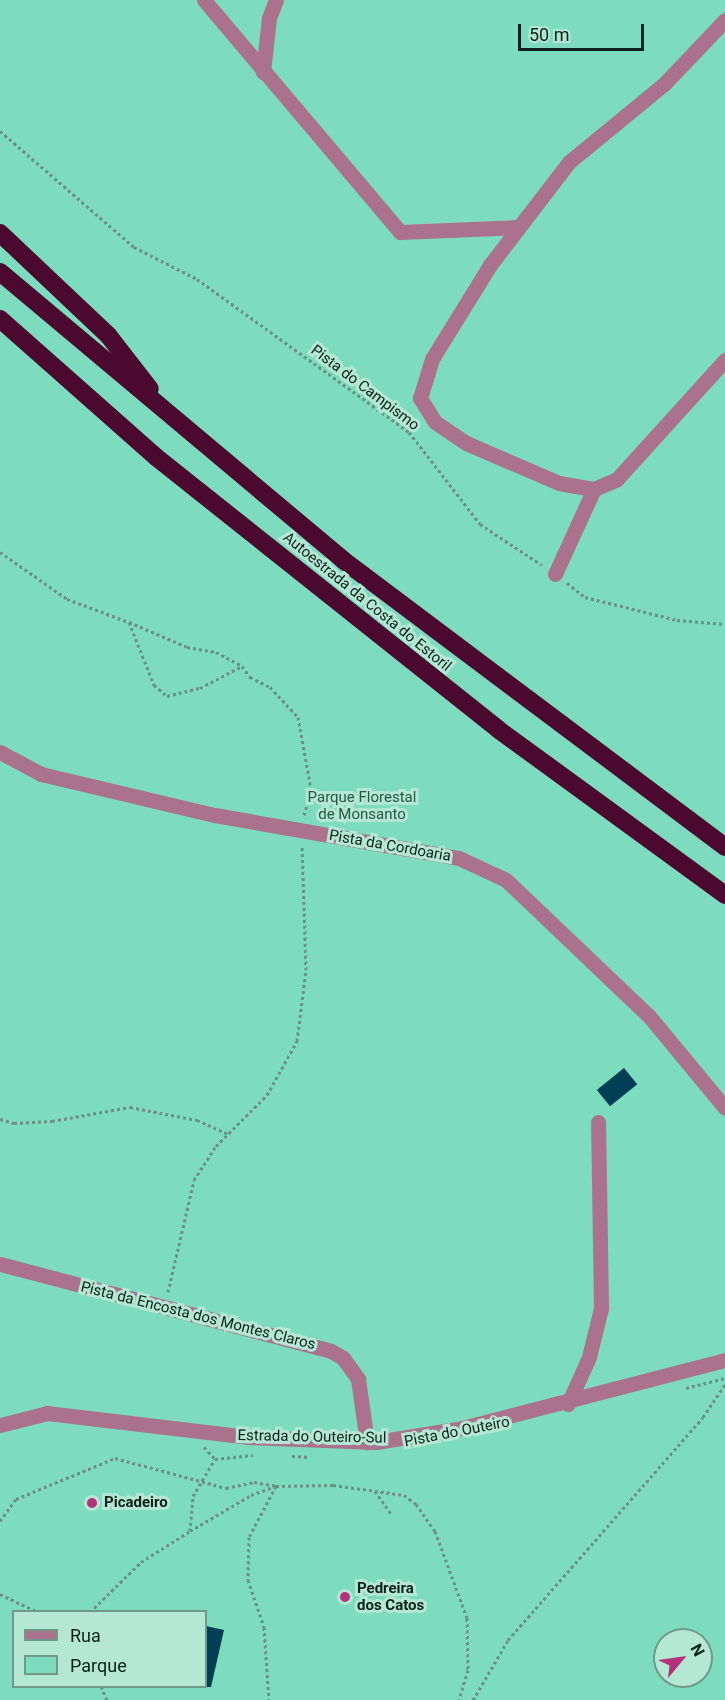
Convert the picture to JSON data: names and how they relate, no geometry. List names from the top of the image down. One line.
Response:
{"streets":{"highway":["Autoestrada da Costa do Estoril"],"street":["Pista da Cordoaria","Pista da Encosta dos Montes Claros","Estrada do Outeiro-Sul"],"path":["Pista do Campismo"]},"crossings":[["Pista da Encosta dos Montes Claros","Estrada do Outeiro-Sul"]],"parks":["Parque Florestal de Monsanto"],"places":["Picadeiro","Pedreira dos Catos"],"legend":["Rua","Parque"],"scale_bar":"50 m","north":"top right"}
